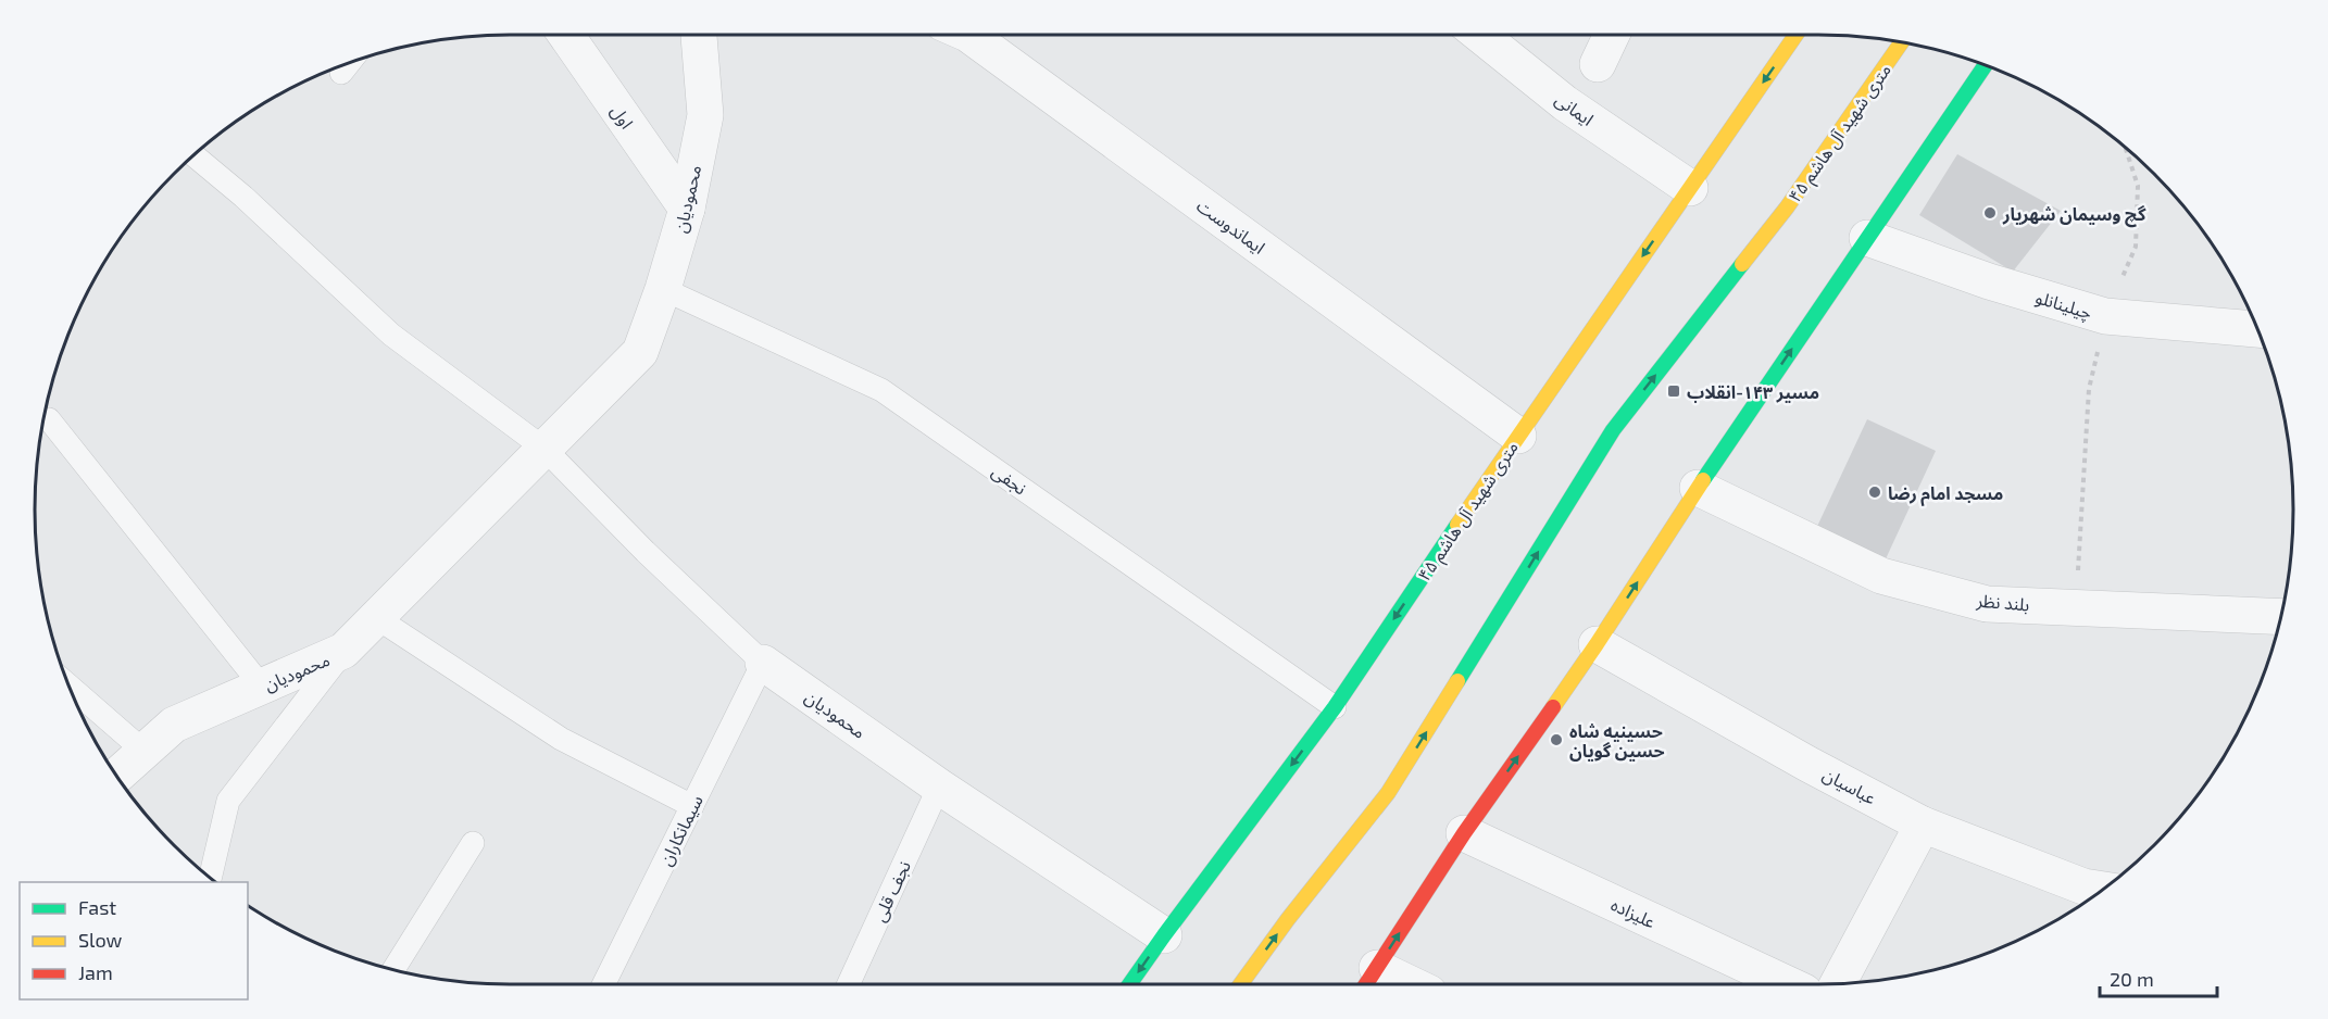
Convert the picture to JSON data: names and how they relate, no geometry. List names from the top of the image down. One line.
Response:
{"streets":{"main road":["۴۵ متری شهید آل هاشم"],"street":["ایمانی","اول","محمودیان","ایماندوست","چیلینانلو","بلند نظر","عباسیان","علیزاده"],"lane":["نجفی","سیمانکاران","نجف قلی"]},"crossings":[["ایمانی","۴۵ متری شهید آل هاشم"],["اول","محمودیان"],["۴۵ متری شهید آل هاشم","محمودیان"],["۴۵ متری شهید آل هاشم","ایماندوست"],["۴۵ متری شهید آل هاشم","نجفی"],["محمودیان","نجفی"],["محمودیان","سیمانکاران"],["محمودیان","نجف قلی"]],"places":{"other":["گچ وسیمان شهریار","مسجد امام رضا","حسینیه شاه حسین گویان"],"transit":["مسیر ۱۴۳-انقلاب"]},"legend":["Fast","Slow","Jam"],"scale_bar":"20 m"}
